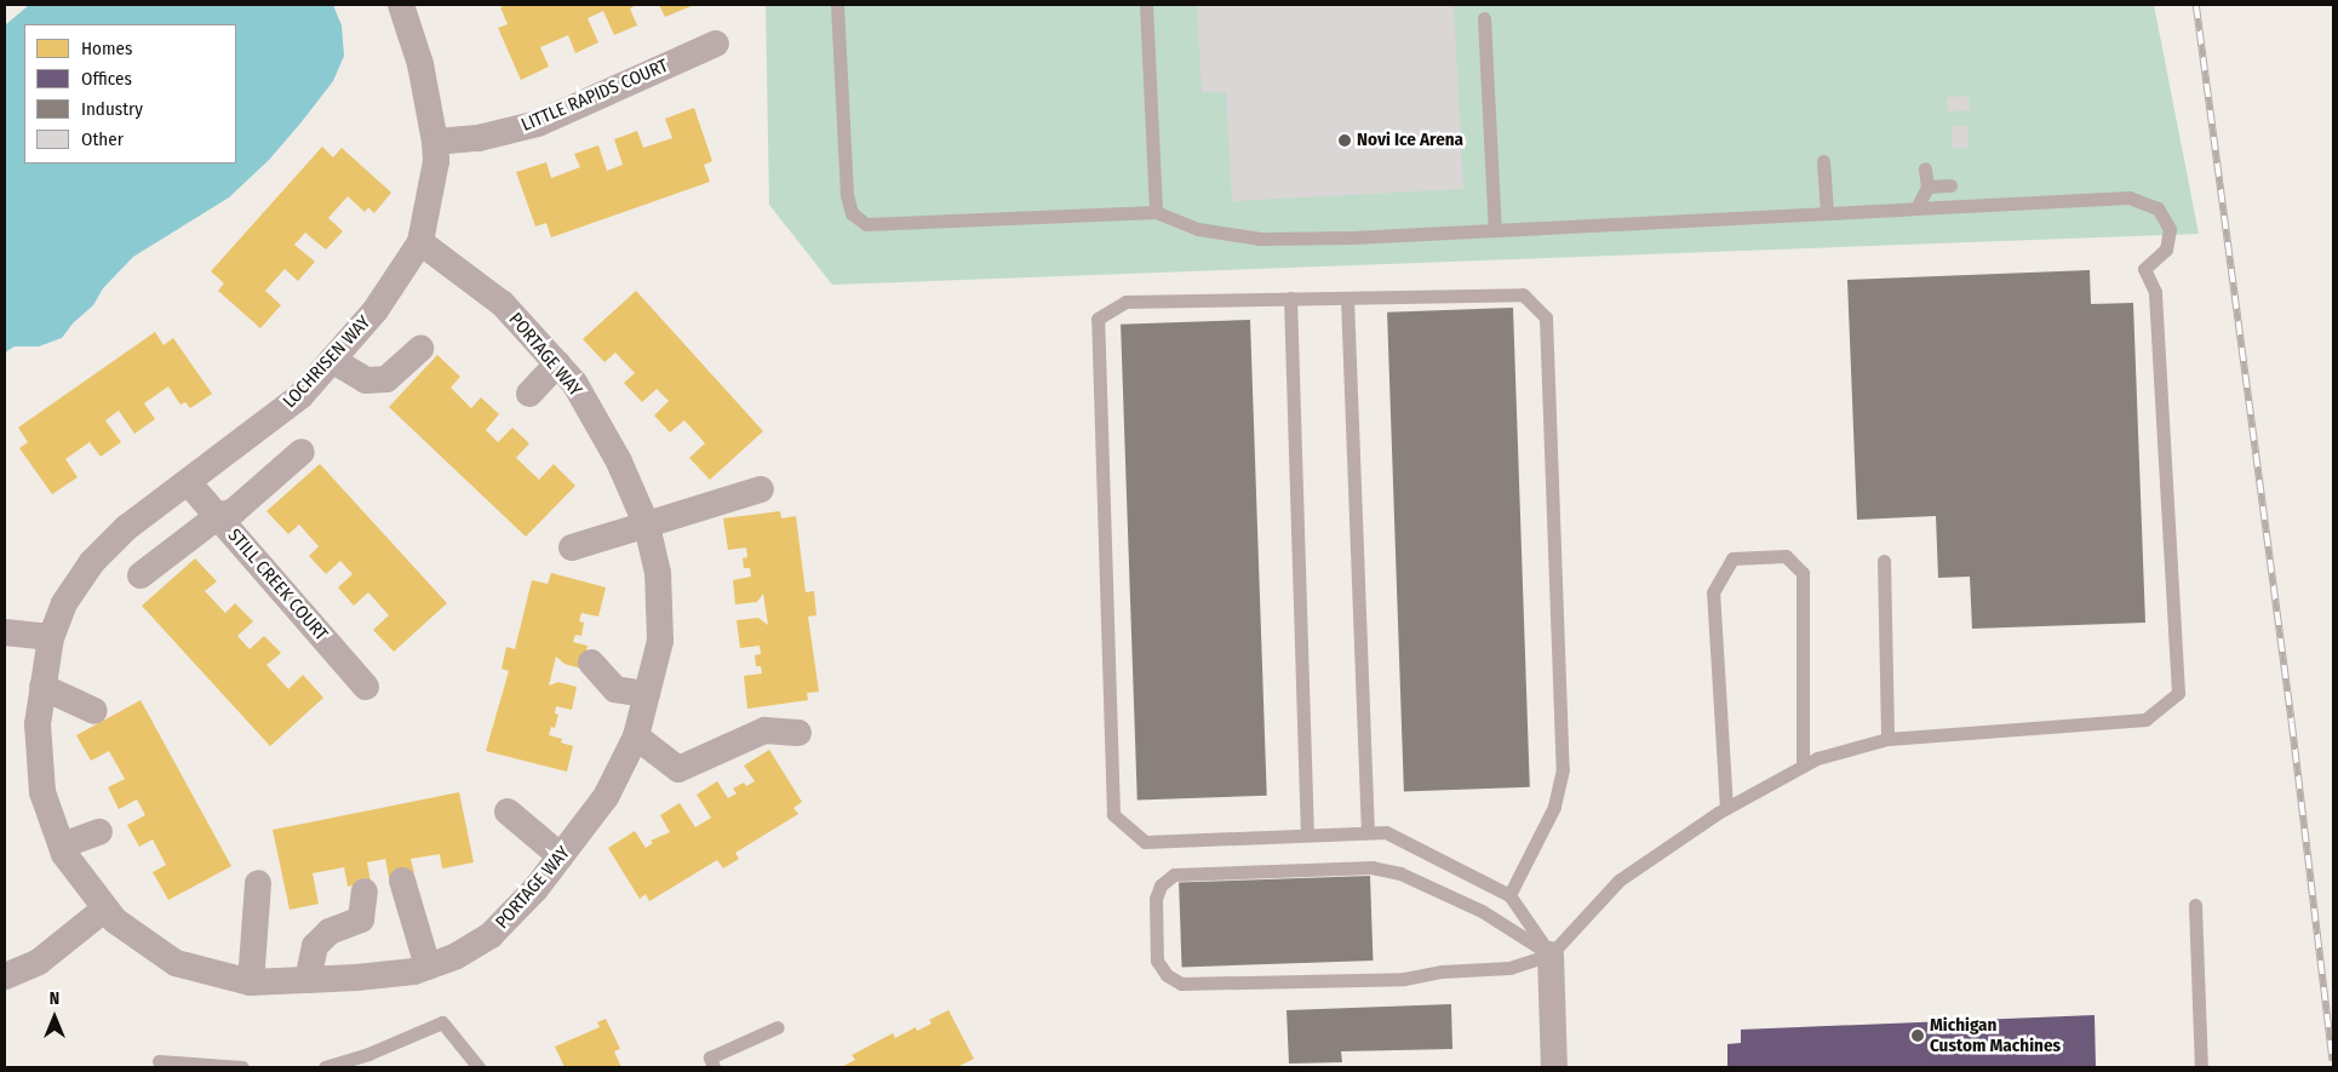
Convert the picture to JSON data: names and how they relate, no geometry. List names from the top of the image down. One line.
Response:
{"streets":{"street":["LITTLE RAPIDS COURT","PORTAGE WAY","LOCHRISEN WAY","STILL CREEK COURT"]},"crossings":[["LITTLE RAPIDS COURT","LOCHRISEN WAY"],["PORTAGE WAY","LOCHRISEN WAY"],["LOCHRISEN WAY","STILL CREEK COURT"]],"places":["Novi Ice Arena","Michigan Custom Machines"],"legend":["Homes","Offices","Industry","Other"],"north":"top"}
